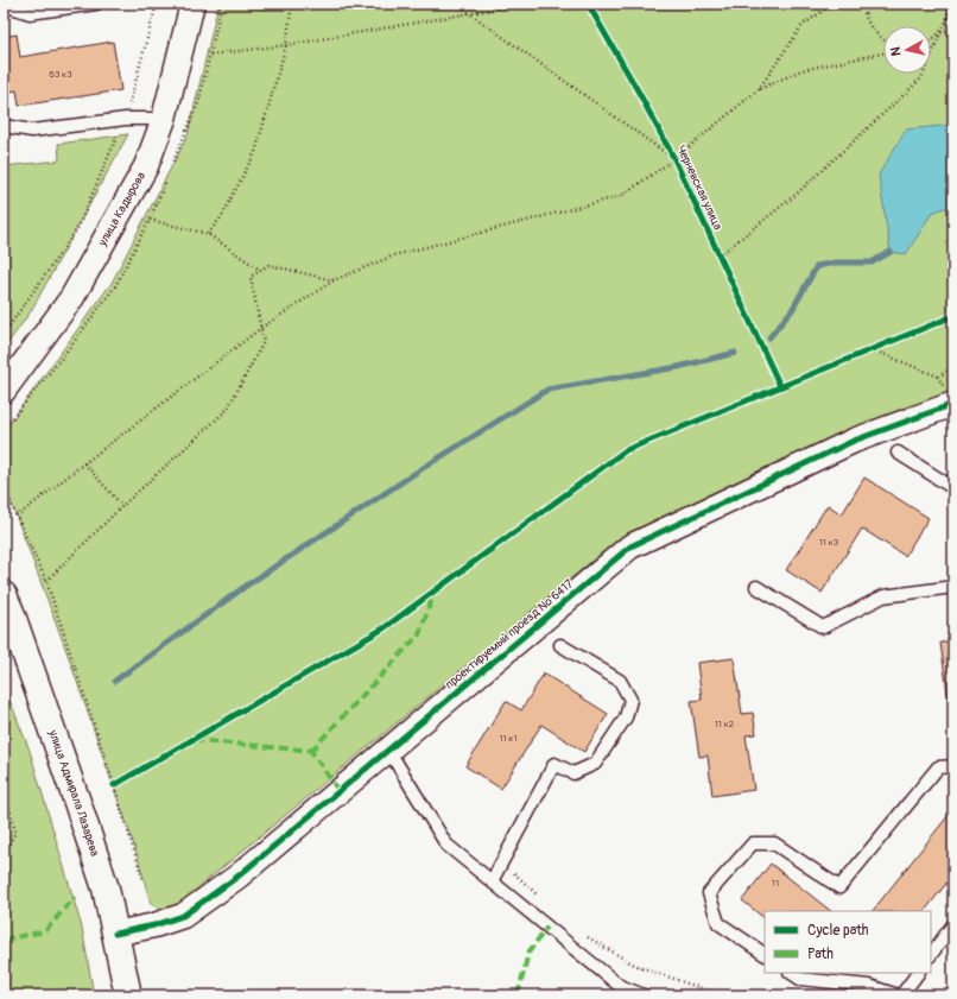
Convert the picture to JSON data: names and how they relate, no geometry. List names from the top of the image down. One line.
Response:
{"streets":{"street":["улица Кадырова","проектируемый проезд № 6417","улица Адмирала Лазарева"],"cycle path":["Черневская улица"]},"crossings":[["проектируемый проезд № 6417","улица Адмирала Лазарева"]],"house_numbers":["63 к3","11 к3","11 к2","11 к1","11"],"legend":["Cycle path","Path"],"north":"left"}
